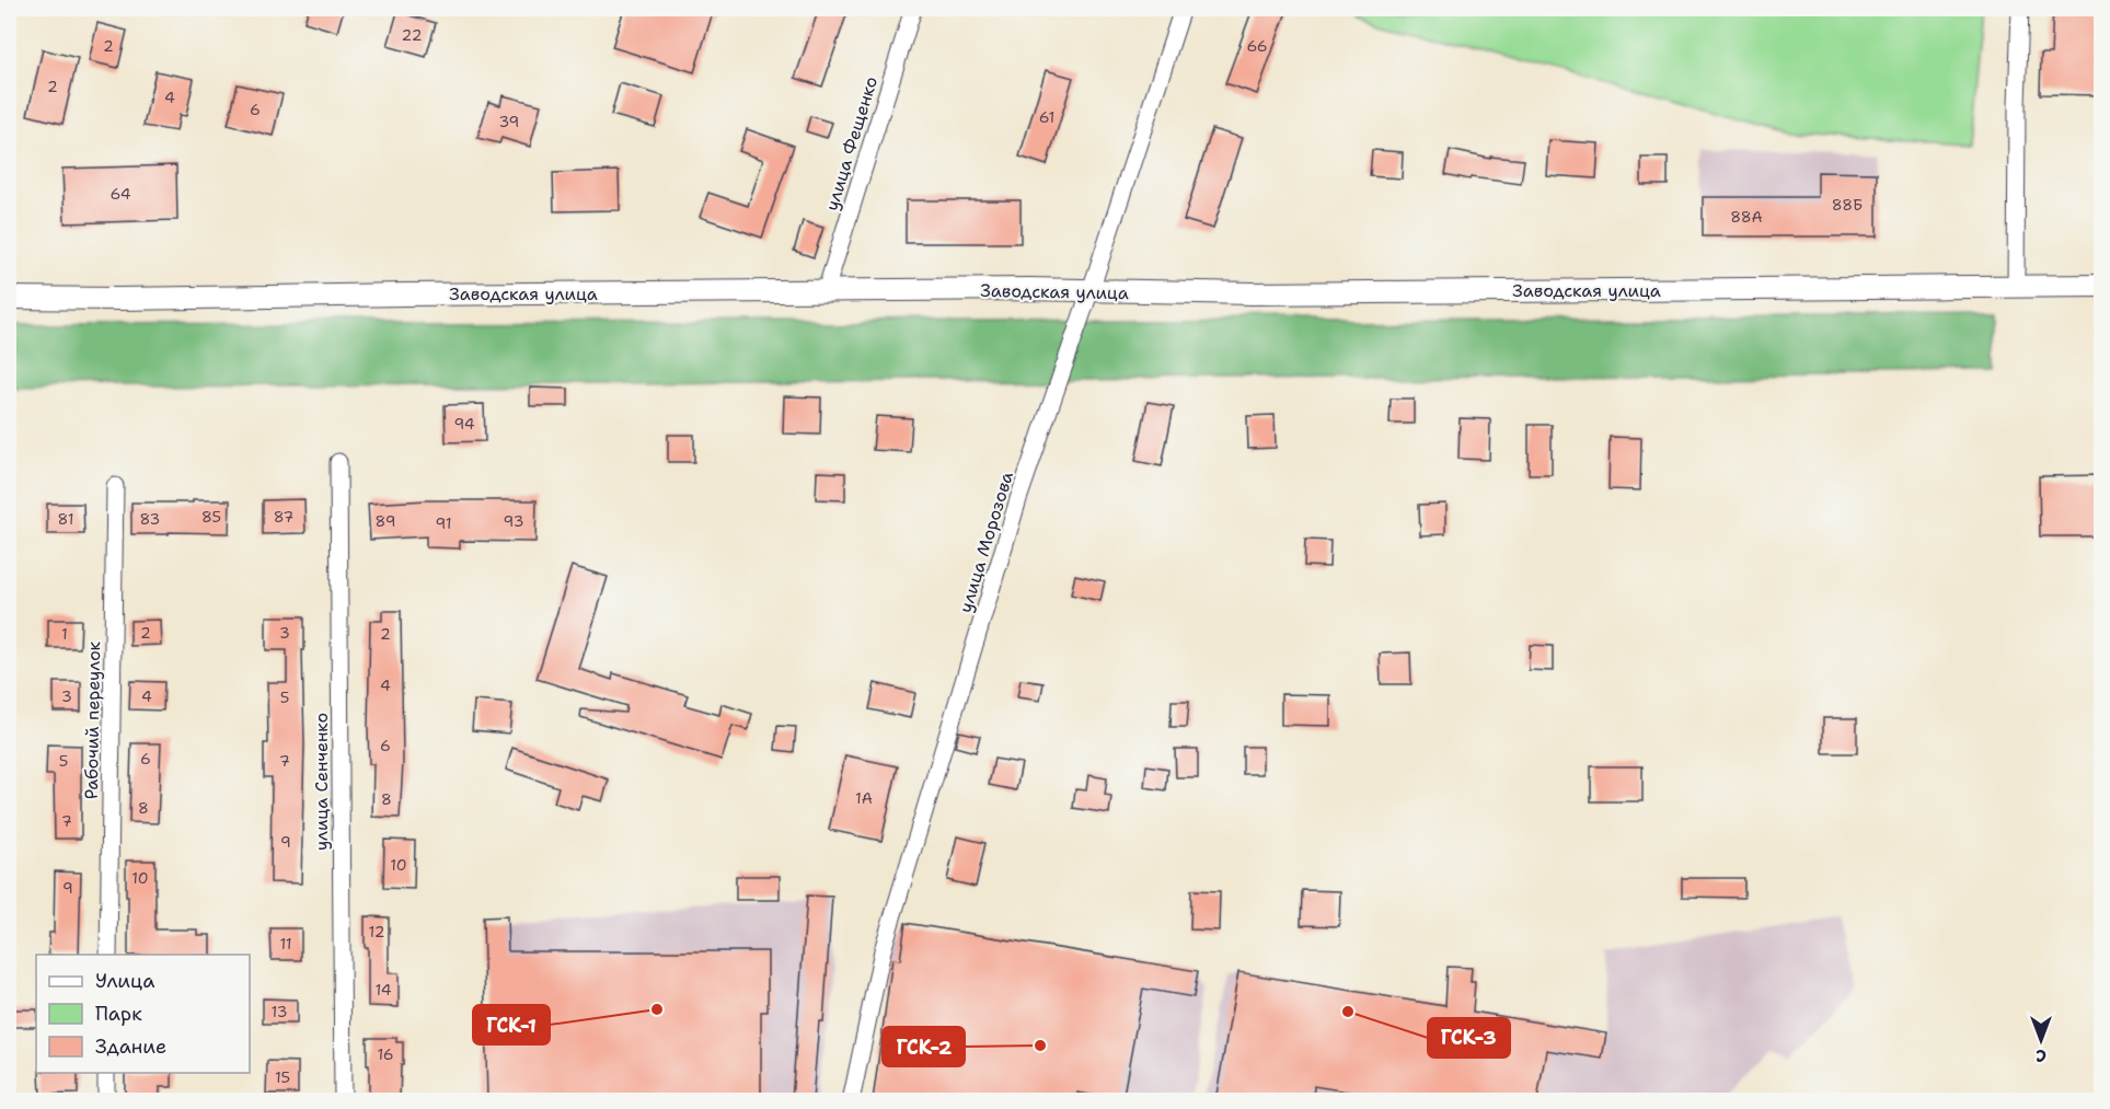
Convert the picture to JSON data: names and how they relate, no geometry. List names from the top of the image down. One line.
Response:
{"streets":{"street":["улица Фещенко","Заводская улица","улица Морозова","Рабочий переулок","улица Сенченко"]},"crossings":[["улица Фещенко","Заводская улица"],["Заводская улица","улица Морозова"]],"places":["ГСК-1","ГСК-3","ГСК-2"],"house_numbers":["22","2","66","2","4","6","61","39","64","88Б","88А","94","85","87","81","83","89","93","91","2","3","1","2","4","3","4","5","6","6","5","7","1А","8","8","7","9","10","10","9","12","11","14","13","16","15"],"legend":["Улица","Парк","Здание"],"north":"bottom"}
